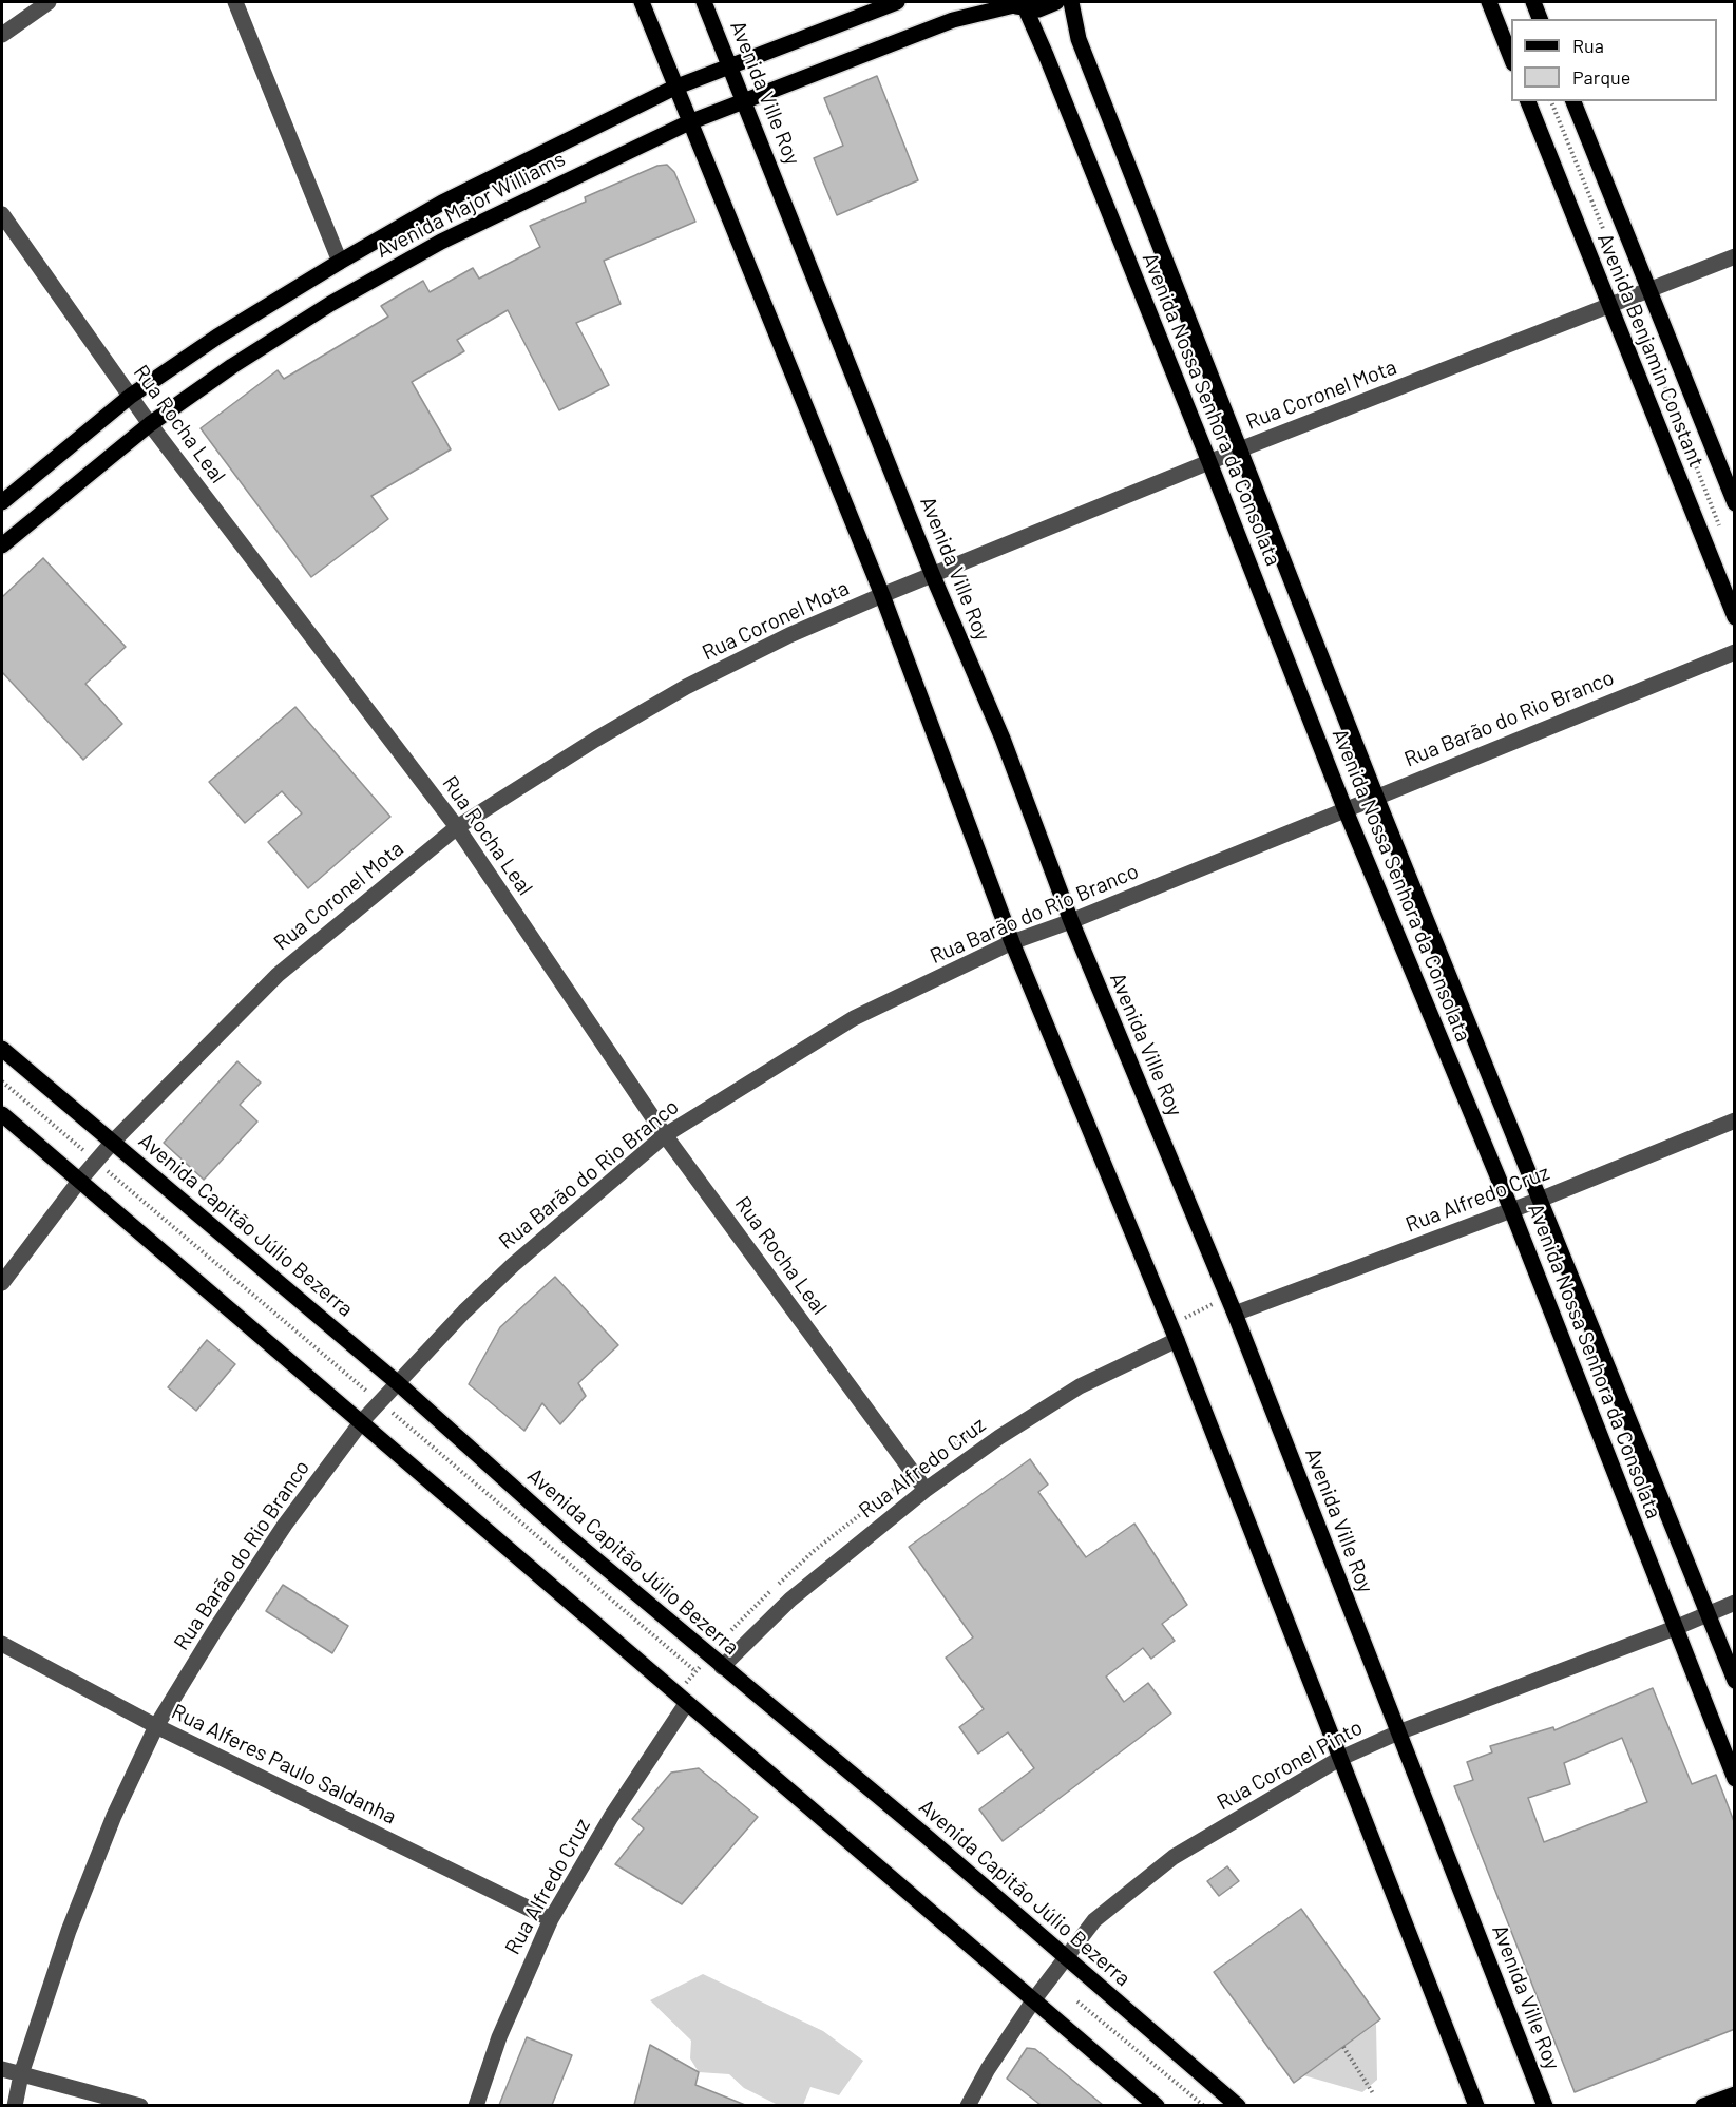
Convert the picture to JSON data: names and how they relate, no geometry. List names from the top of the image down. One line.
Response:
{"streets":{"main road":["Avenida Ville Roy","Avenida Major Williams","Avenida Benjamin Constant","Avenida Nossa Senhora da Consolata","Avenida Capitão Júlio Bezerra"],"street":["Rua Coronel Mota","Rua Rocha Leal","Rua Barão do Rio Branco","Rua Alfredo Cruz","Rua Alferes Paulo Saldanha","Rua Coronel Pinto"]},"crossings":[["Avenida Ville Roy","Avenida Major Williams"],["Avenida Ville Roy","Rua Coronel Mota"],["Avenida Ville Roy","Rua Barão do Rio Branco"],["Avenida Ville Roy","Rua Alfredo Cruz"],["Avenida Ville Roy","Rua Coronel Pinto"],["Avenida Major Williams","Avenida Nossa Senhora da Consolata"],["Avenida Major Williams","Rua Rocha Leal"],["Avenida Benjamin Constant","Rua Coronel Mota"],["Rua Coronel Mota","Avenida Nossa Senhora da Consolata"],["Rua Coronel Mota","Rua Rocha Leal"],["Rua Coronel Mota","Avenida Capitão Júlio Bezerra"],["Avenida Nossa Senhora da Consolata","Rua Barão do Rio Branco"],["Avenida Nossa Senhora da Consolata","Rua Alfredo Cruz"],["Avenida Nossa Senhora da Consolata","Rua Coronel Pinto"],["Rua Rocha Leal","Rua Barão do Rio Branco"],["Rua Rocha Leal","Rua Alfredo Cruz"],["Rua Barão do Rio Branco","Avenida Capitão Júlio Bezerra"],["Rua Barão do Rio Branco","Rua Alferes Paulo Saldanha"],["Rua Alfredo Cruz","Avenida Capitão Júlio Bezerra"],["Rua Alfredo Cruz","Rua Alferes Paulo Saldanha"],["Avenida Capitão Júlio Bezerra","Rua Coronel Pinto"]],"legend":["Rua","Parque"]}
